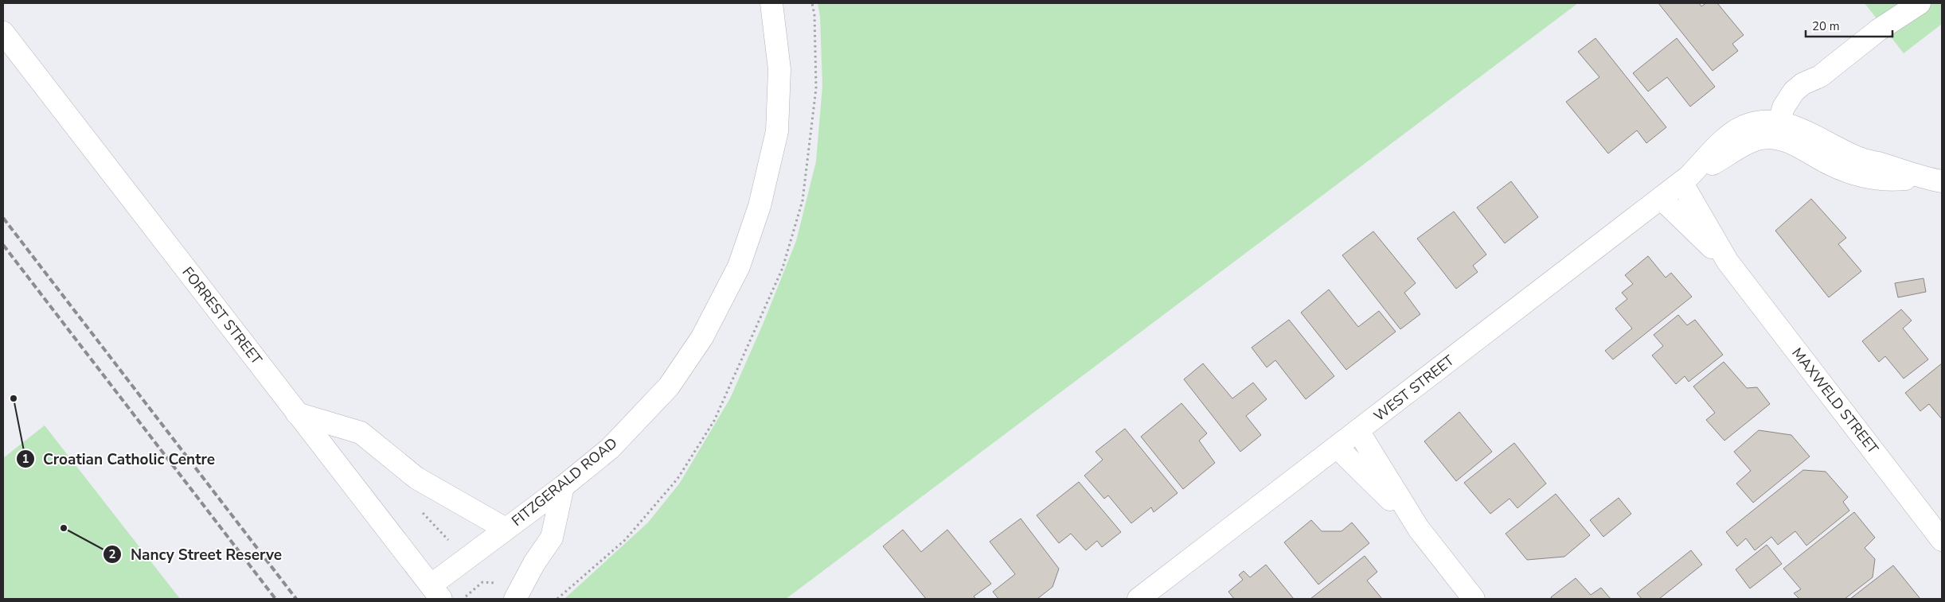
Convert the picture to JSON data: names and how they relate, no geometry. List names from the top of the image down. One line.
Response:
{"streets":{"street":["FORREST STREET","WEST STREET","MAXWELD STREET","FITZGERALD ROAD"]},"crossings":[["FORREST STREET","FITZGERALD ROAD"],["WEST STREET","MAXWELD STREET"]],"places":["Croatian Catholic Centre","Nancy Street Reserve"],"scale_bar":"20 m"}
